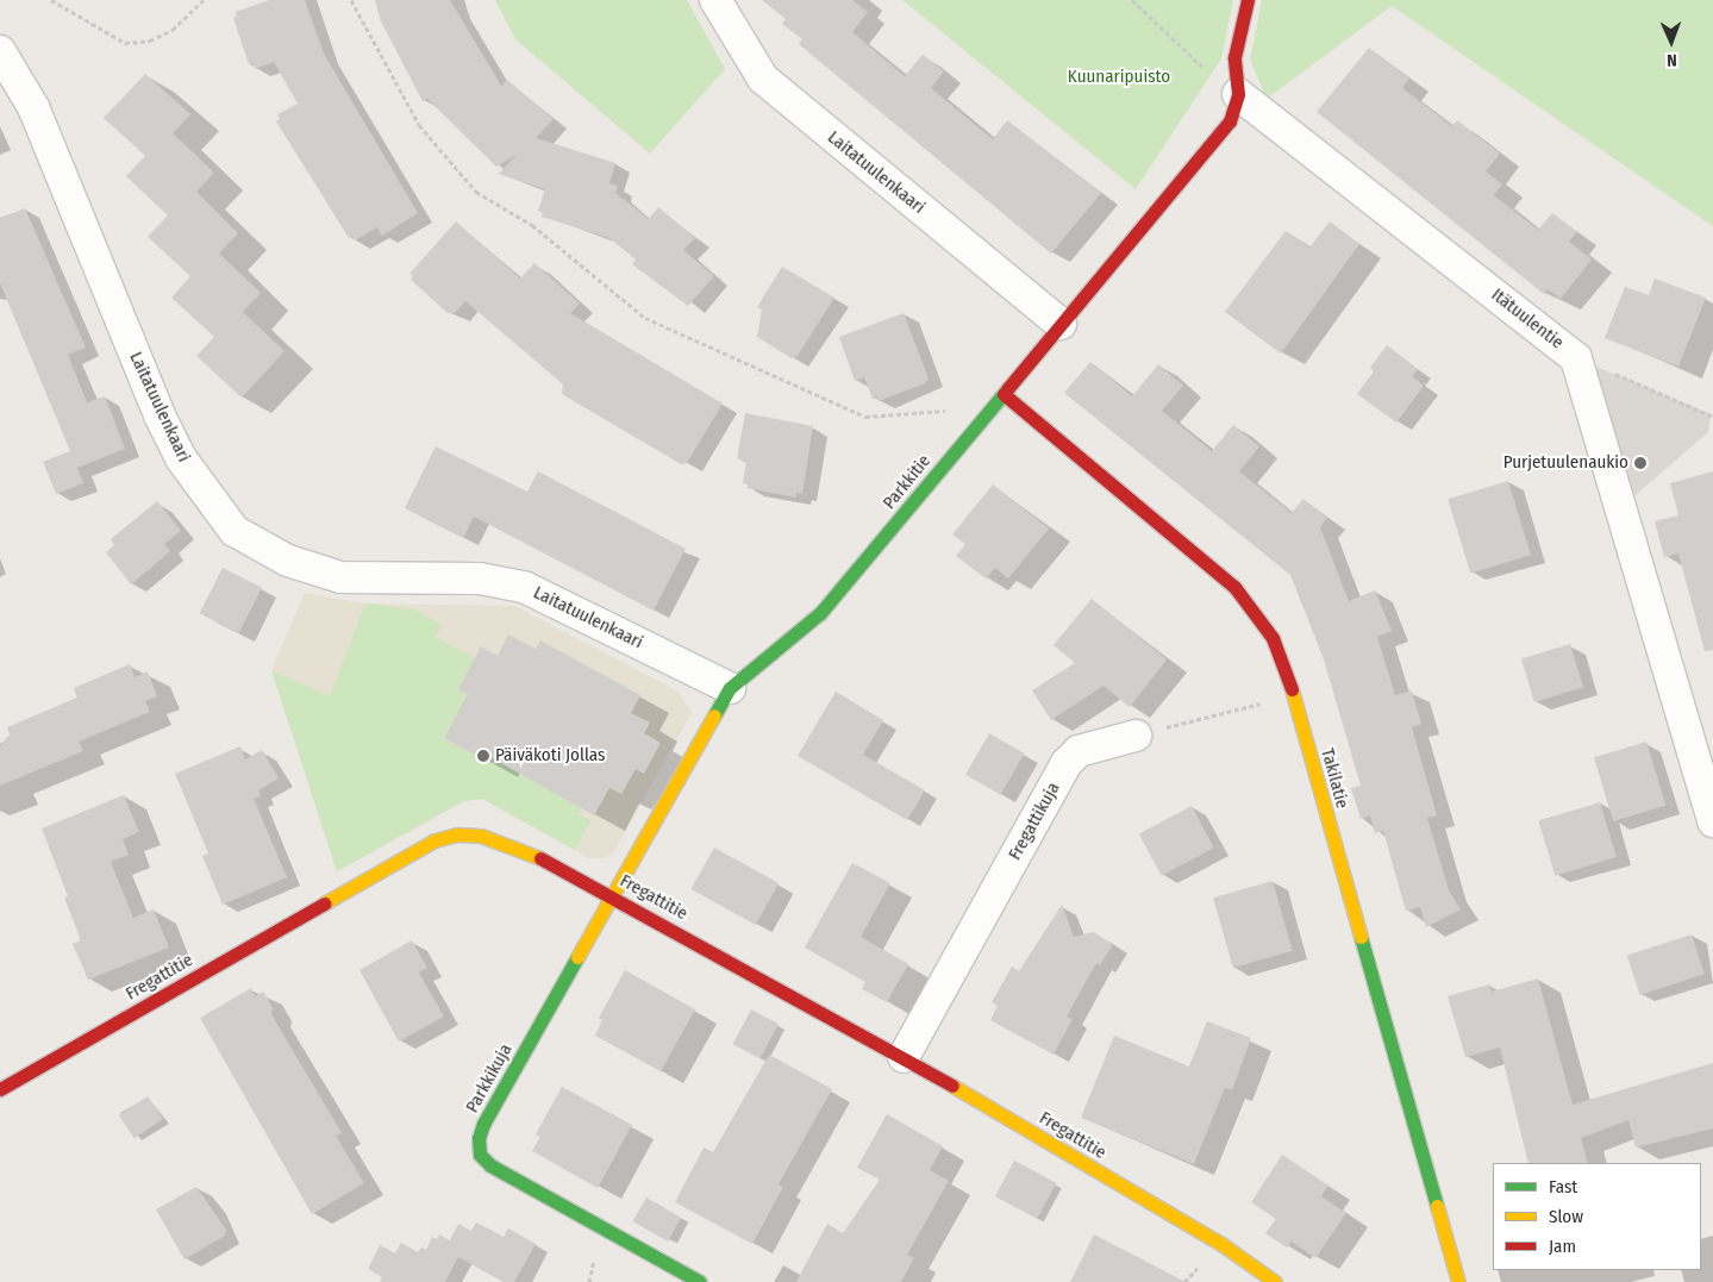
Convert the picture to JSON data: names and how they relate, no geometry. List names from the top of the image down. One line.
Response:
{"streets":{"street":["Laitatuulenkaari","Itätuulentie","Parkkitie","Takilatie","Fregattikuja","Fregattitie","Parkkikuja"]},"crossings":[["Laitatuulenkaari","Parkkitie"],["Itätuulentie","Parkkitie"],["Parkkitie","Takilatie"],["Parkkitie","Fregattitie"],["Parkkitie","Parkkikuja"],["Fregattikuja","Fregattitie"],["Fregattitie","Parkkikuja"]],"parks":["Kuunaripuisto"],"places":["Purjetuulenaukio","Päiväkoti Jollas"],"legend":["Fast","Slow","Jam"],"north":"bottom"}
